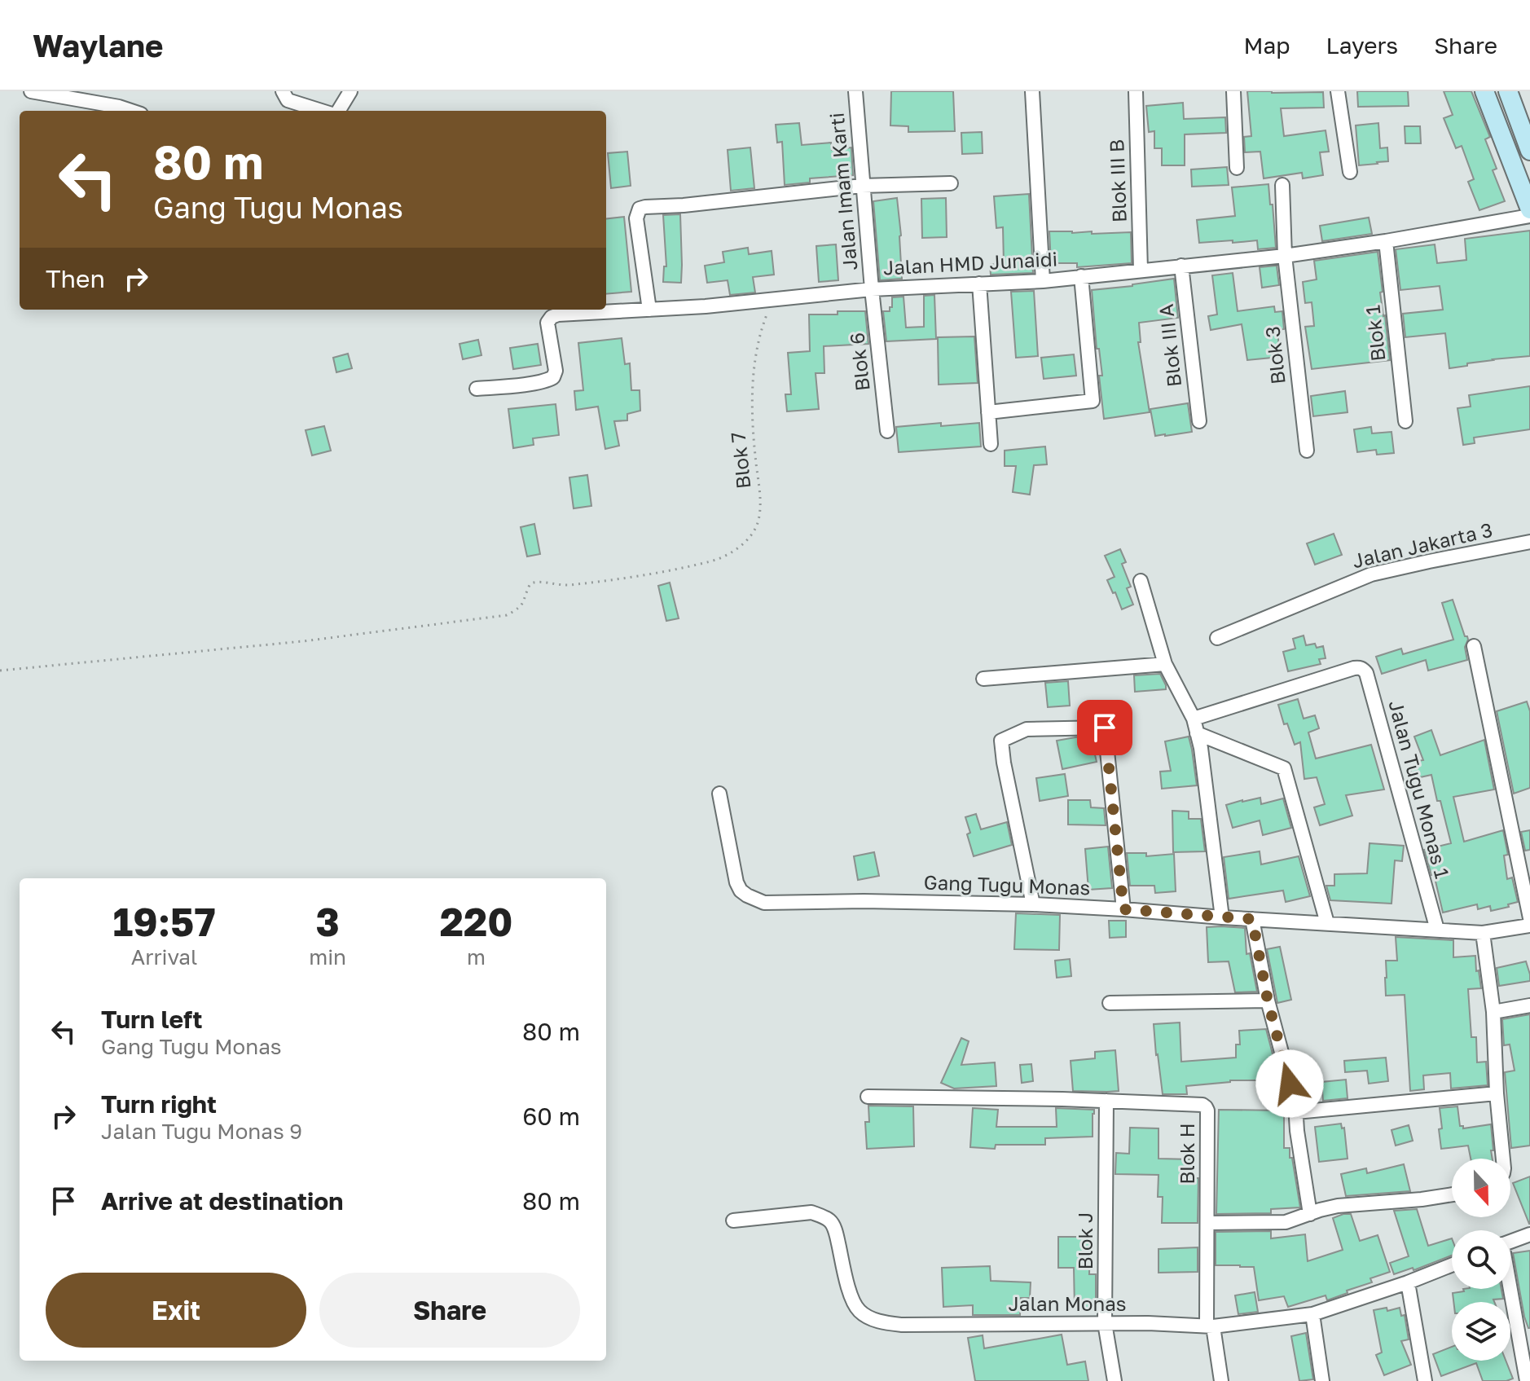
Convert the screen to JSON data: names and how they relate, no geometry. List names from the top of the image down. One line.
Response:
{"streets":{"street":["Blok III B","Jalan Imam Karti","Jalan HMD Junaidi","Blok 1","Blok III A","Blok 3","Blok 6","Jalan Jakarta 3","Jalan Tugu Monas 1","Gang Tugu Monas","Blok H","Blok J","Jalan Monas"],"path":["Blok 7"]},"crossings":[["Blok III B","Jalan HMD Junaidi"],["Jalan Imam Karti","Jalan HMD Junaidi"],["Jalan Imam Karti","Blok 6"],["Jalan HMD Junaidi","Blok 1"],["Jalan HMD Junaidi","Blok III A"],["Jalan HMD Junaidi","Blok 3"],["Jalan HMD Junaidi","Blok 6"],["Jalan HMD Junaidi","Blok 7"],["Jalan Tugu Monas 1","Gang Tugu Monas"],["Blok H","Blok J"],["Blok J","Jalan Monas"]],"north":"bottom","page":{"header":"Waylane","nav":["Map","Layers","Share"],"turn":["80 m","Gang Tugu Monas"],"then":"Then","eta":["19:57","Arrival","3","min","220","m"],"list":[{"name":"Turn left","note":"Gang Tugu Monas","value":"80 m"},{"name":"Turn right","note":"Jalan Tugu Monas 9","value":"60 m"},{"name":"Arrive at destination","value":"80 m"}],"buttons":["Exit","Share"]}}
